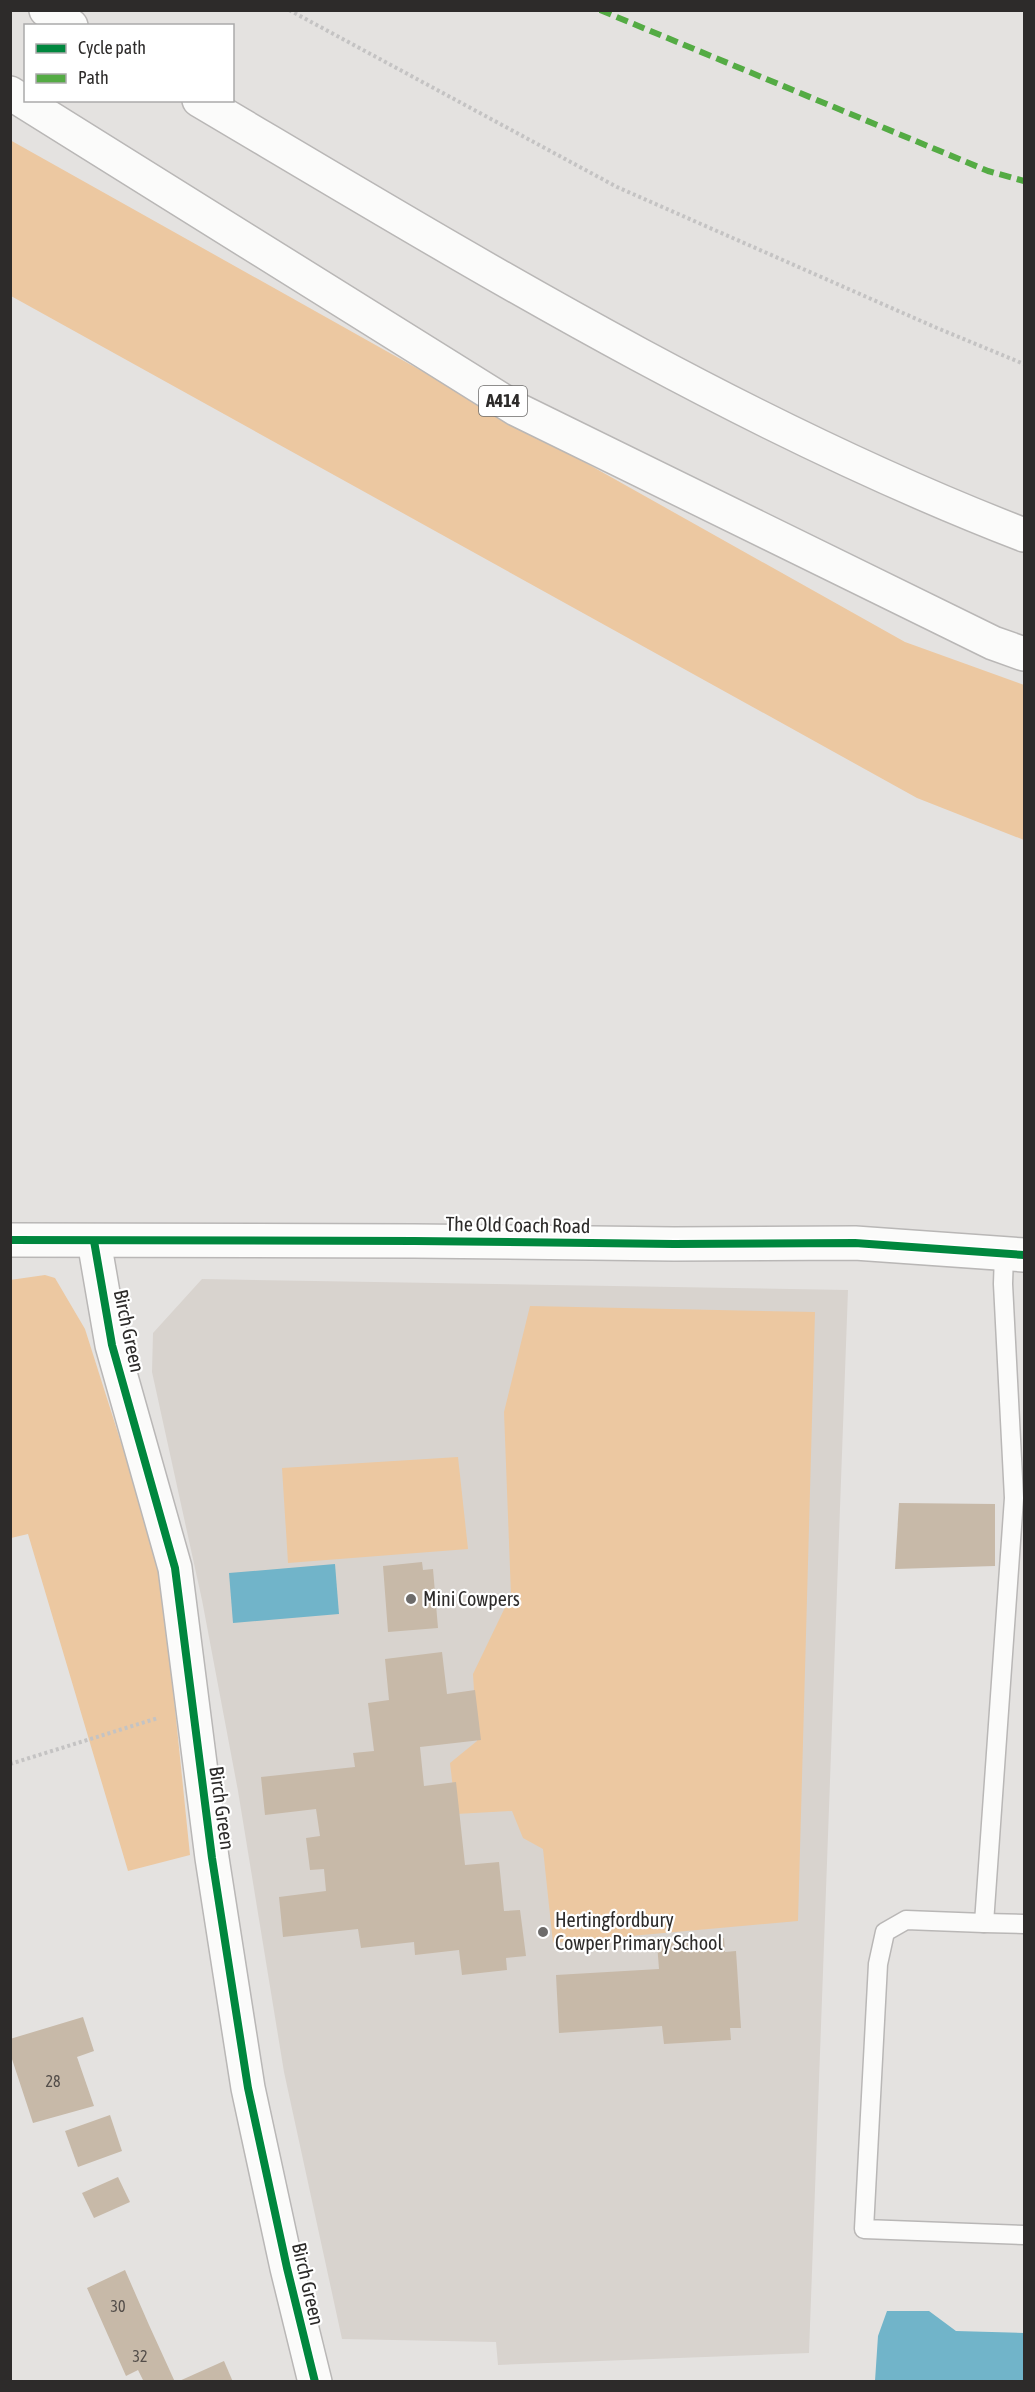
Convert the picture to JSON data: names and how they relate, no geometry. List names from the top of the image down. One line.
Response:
{"streets":{"main road":["A414","The Old Coach Road","Birch Green"]},"crossings":[["The Old Coach Road","Birch Green"]],"places":["Mini Cowpers","Hertingfordbury Cowper Primary School"],"house_numbers":["28","30","32"],"legend":["Cycle path","Path"]}
